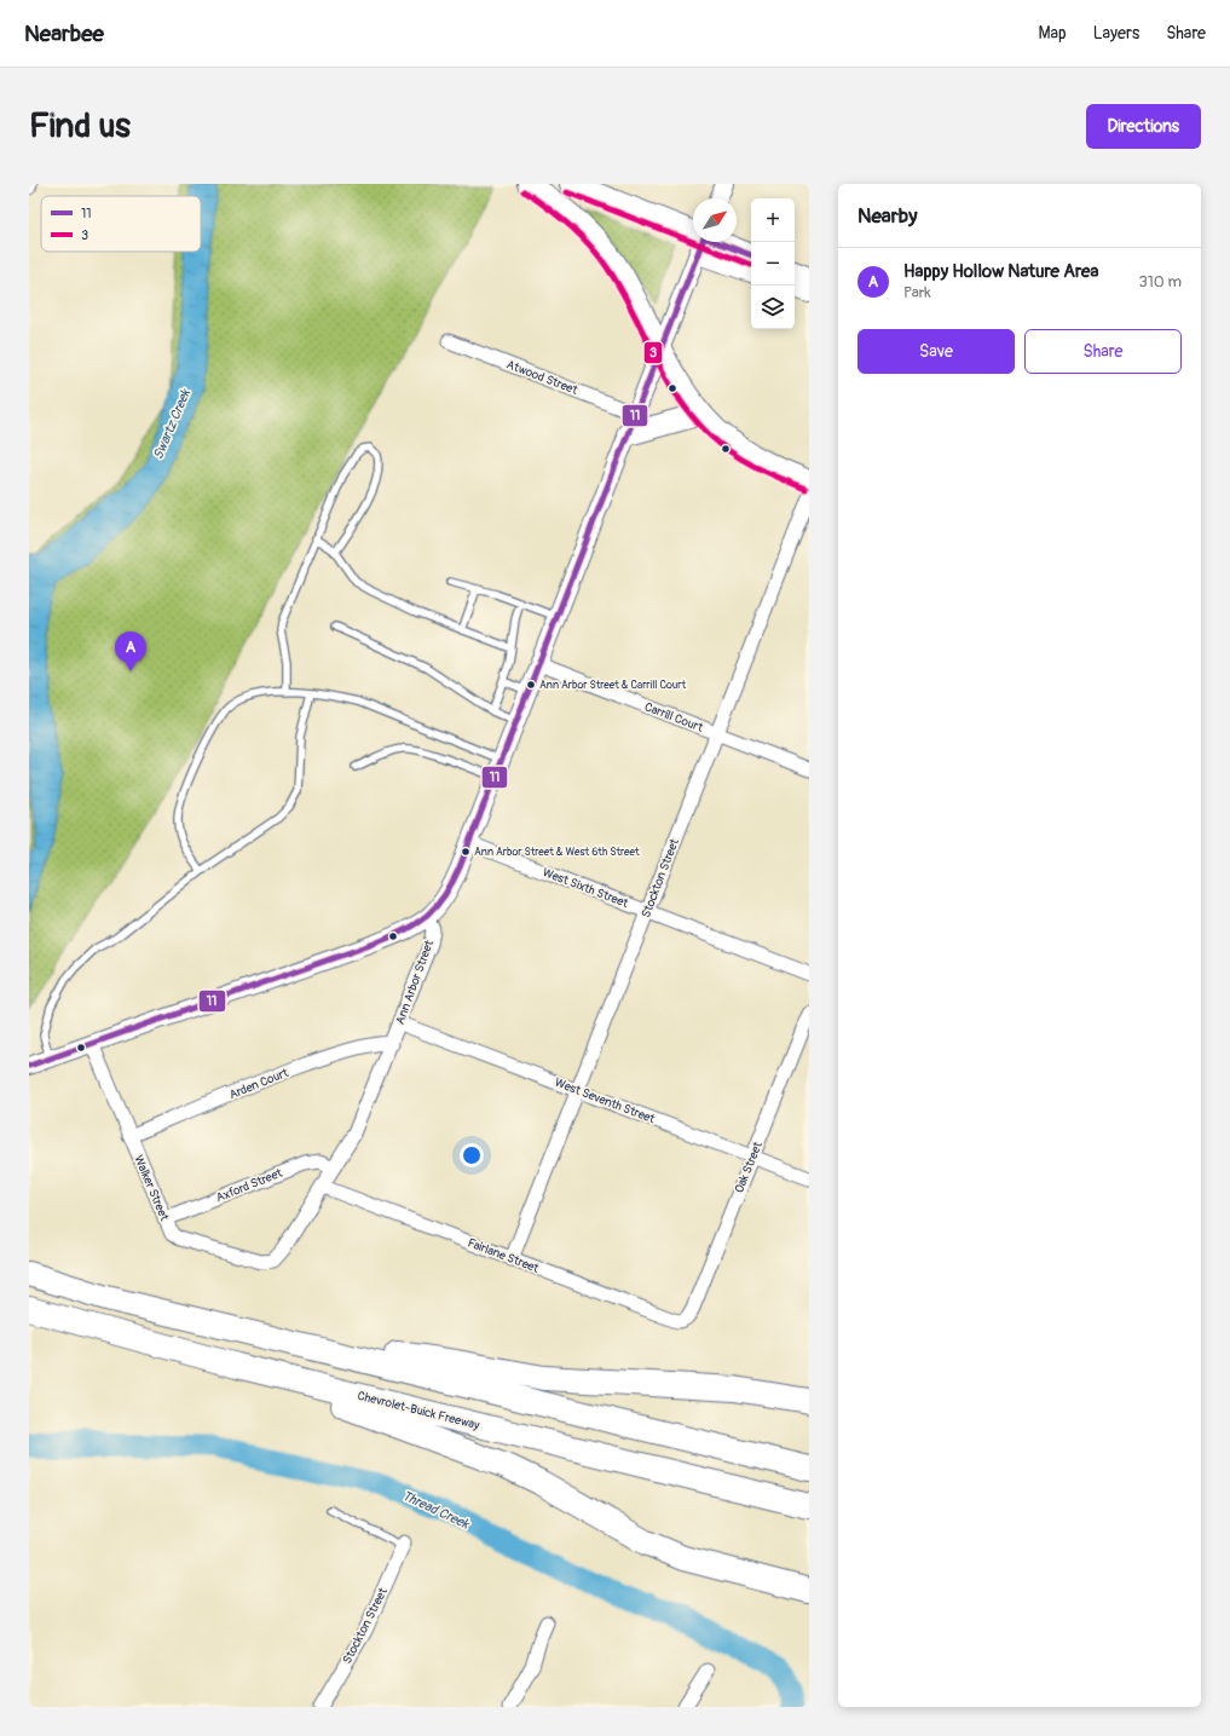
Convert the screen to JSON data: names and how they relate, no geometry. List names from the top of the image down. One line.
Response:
{"streets":{"highway":["Chevrolet-Buick Freeway"],"street":["Atwood Street","Carrill Court","Stockton Street","West Sixth Street","Ann Arbor Street","Arden Court","West Seventh Street","Oak Street","Axford Street","Walker Street","Fairlane Street"]},"crossings":[["Carrill Court","Stockton Street"],["Stockton Street","West Sixth Street"],["Stockton Street","West Seventh Street"],["Stockton Street","Fairlane Street"],["Ann Arbor Street","Arden Court"],["Ann Arbor Street","West Seventh Street"],["Ann Arbor Street","Axford Street"],["Ann Arbor Street","Walker Street"],["Ann Arbor Street","Fairlane Street"],["Arden Court","Walker Street"],["West Seventh Street","Oak Street"],["Oak Street","Fairlane Street"],["Axford Street","Walker Street"]],"water":["Swartz Creek","Thread Creek"],"places":["Ann Arbor Street & Carrill Court","Ann Arbor Street & West 6th Street"],"lines":["transit line 3","transit line 11"],"legend":["11","3"],"north":"top right","page":{"header":"Nearbee","nav":["Map","Layers","Share"],"buttons":["Directions",["Save","Share"]],"title":"Find us","heading":"Nearby","map_buttons":["+","−"],"list":[{"mark":"A","name":"Happy Hollow Nature Area","note":"Park","value":"310 m"}],"pins":"A"}}
